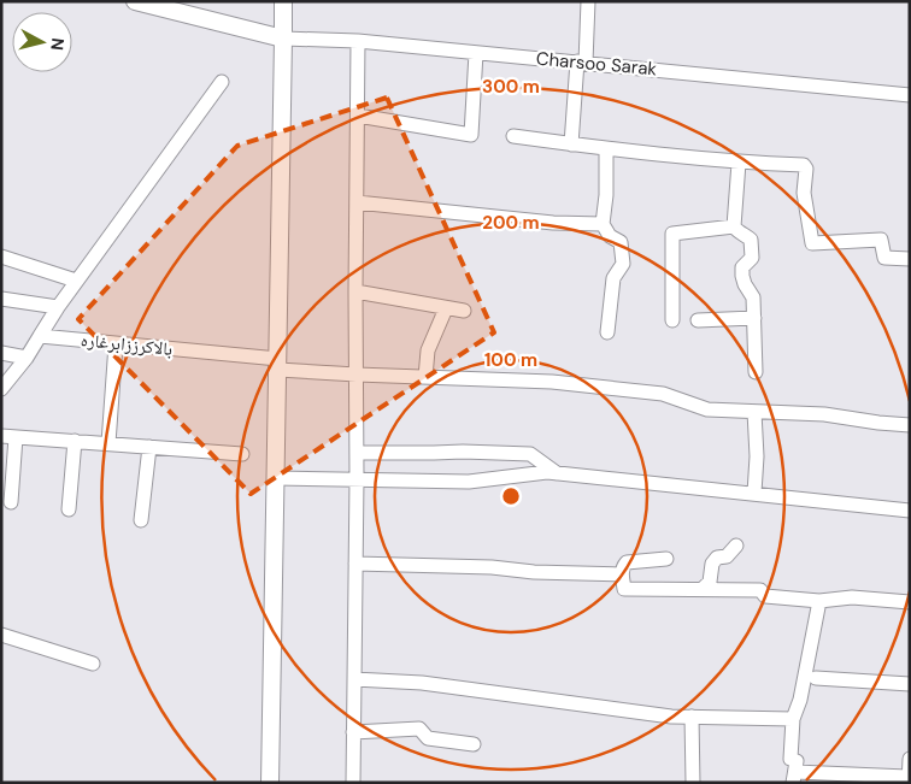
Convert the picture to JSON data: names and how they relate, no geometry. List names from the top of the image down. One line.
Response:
{"streets":{"street":["Charsoo Sarak","بالاکرززابرغاره"]},"north":"right","rings":["300 m","200 m","100 m"]}
